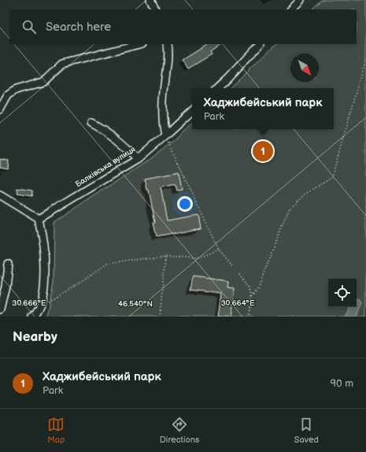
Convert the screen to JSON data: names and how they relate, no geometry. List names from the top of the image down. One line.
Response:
{"streets":{"street":["Балківська вулиця"]},"north":"bottom right","page":{"search":"Search here","popup":["Хаджибейський парк","Park"],"pins":"1","heading":"Nearby","list":[{"mark":"1","name":"Хаджибейський парк","note":"Park","value":"90 m"}],"nav":["Map","Directions","Saved"]},"coordinates":["30.666°E","30.664°E","46.540°N"]}
